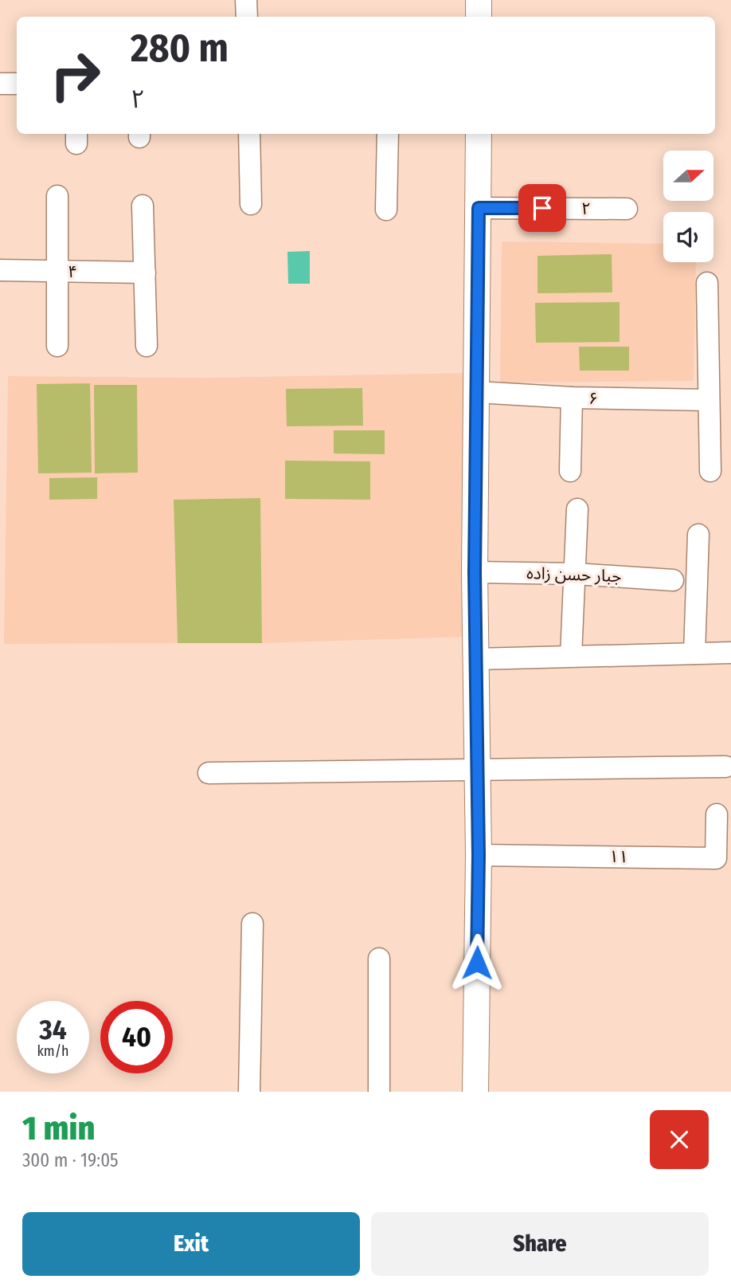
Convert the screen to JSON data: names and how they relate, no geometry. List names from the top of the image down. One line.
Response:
{"streets":{"street":["۲","۴","۶","جبار حسن زاده","۱۱"]},"north":"right","page":{"turn":["280 m","۲"],"speed":"34 km/h","limit":"40","heading":["1 min","300 m · 19:05"],"buttons":["Exit","Share"]}}
